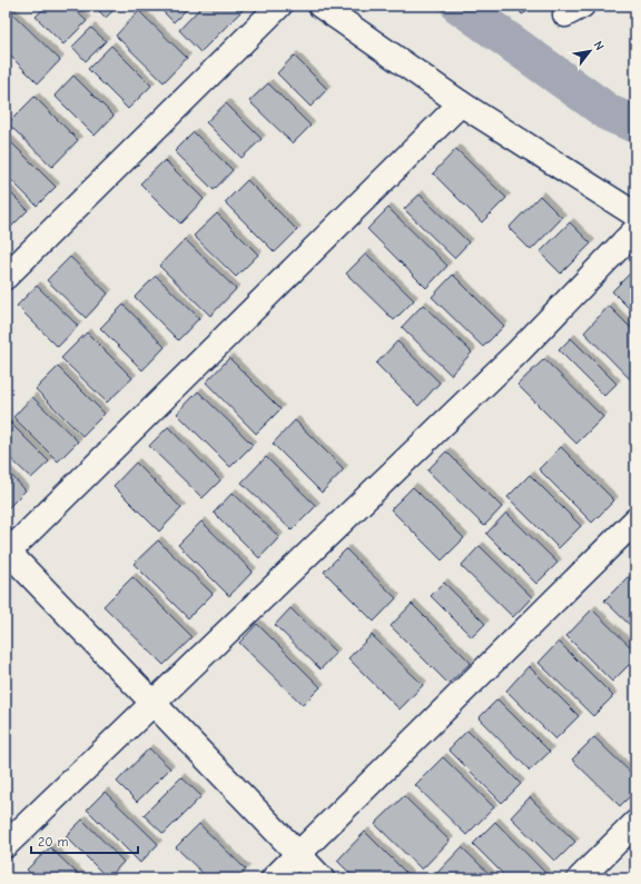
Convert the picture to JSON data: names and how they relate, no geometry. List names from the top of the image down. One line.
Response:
{"scale_bar":"20 m","north":"top right"}
